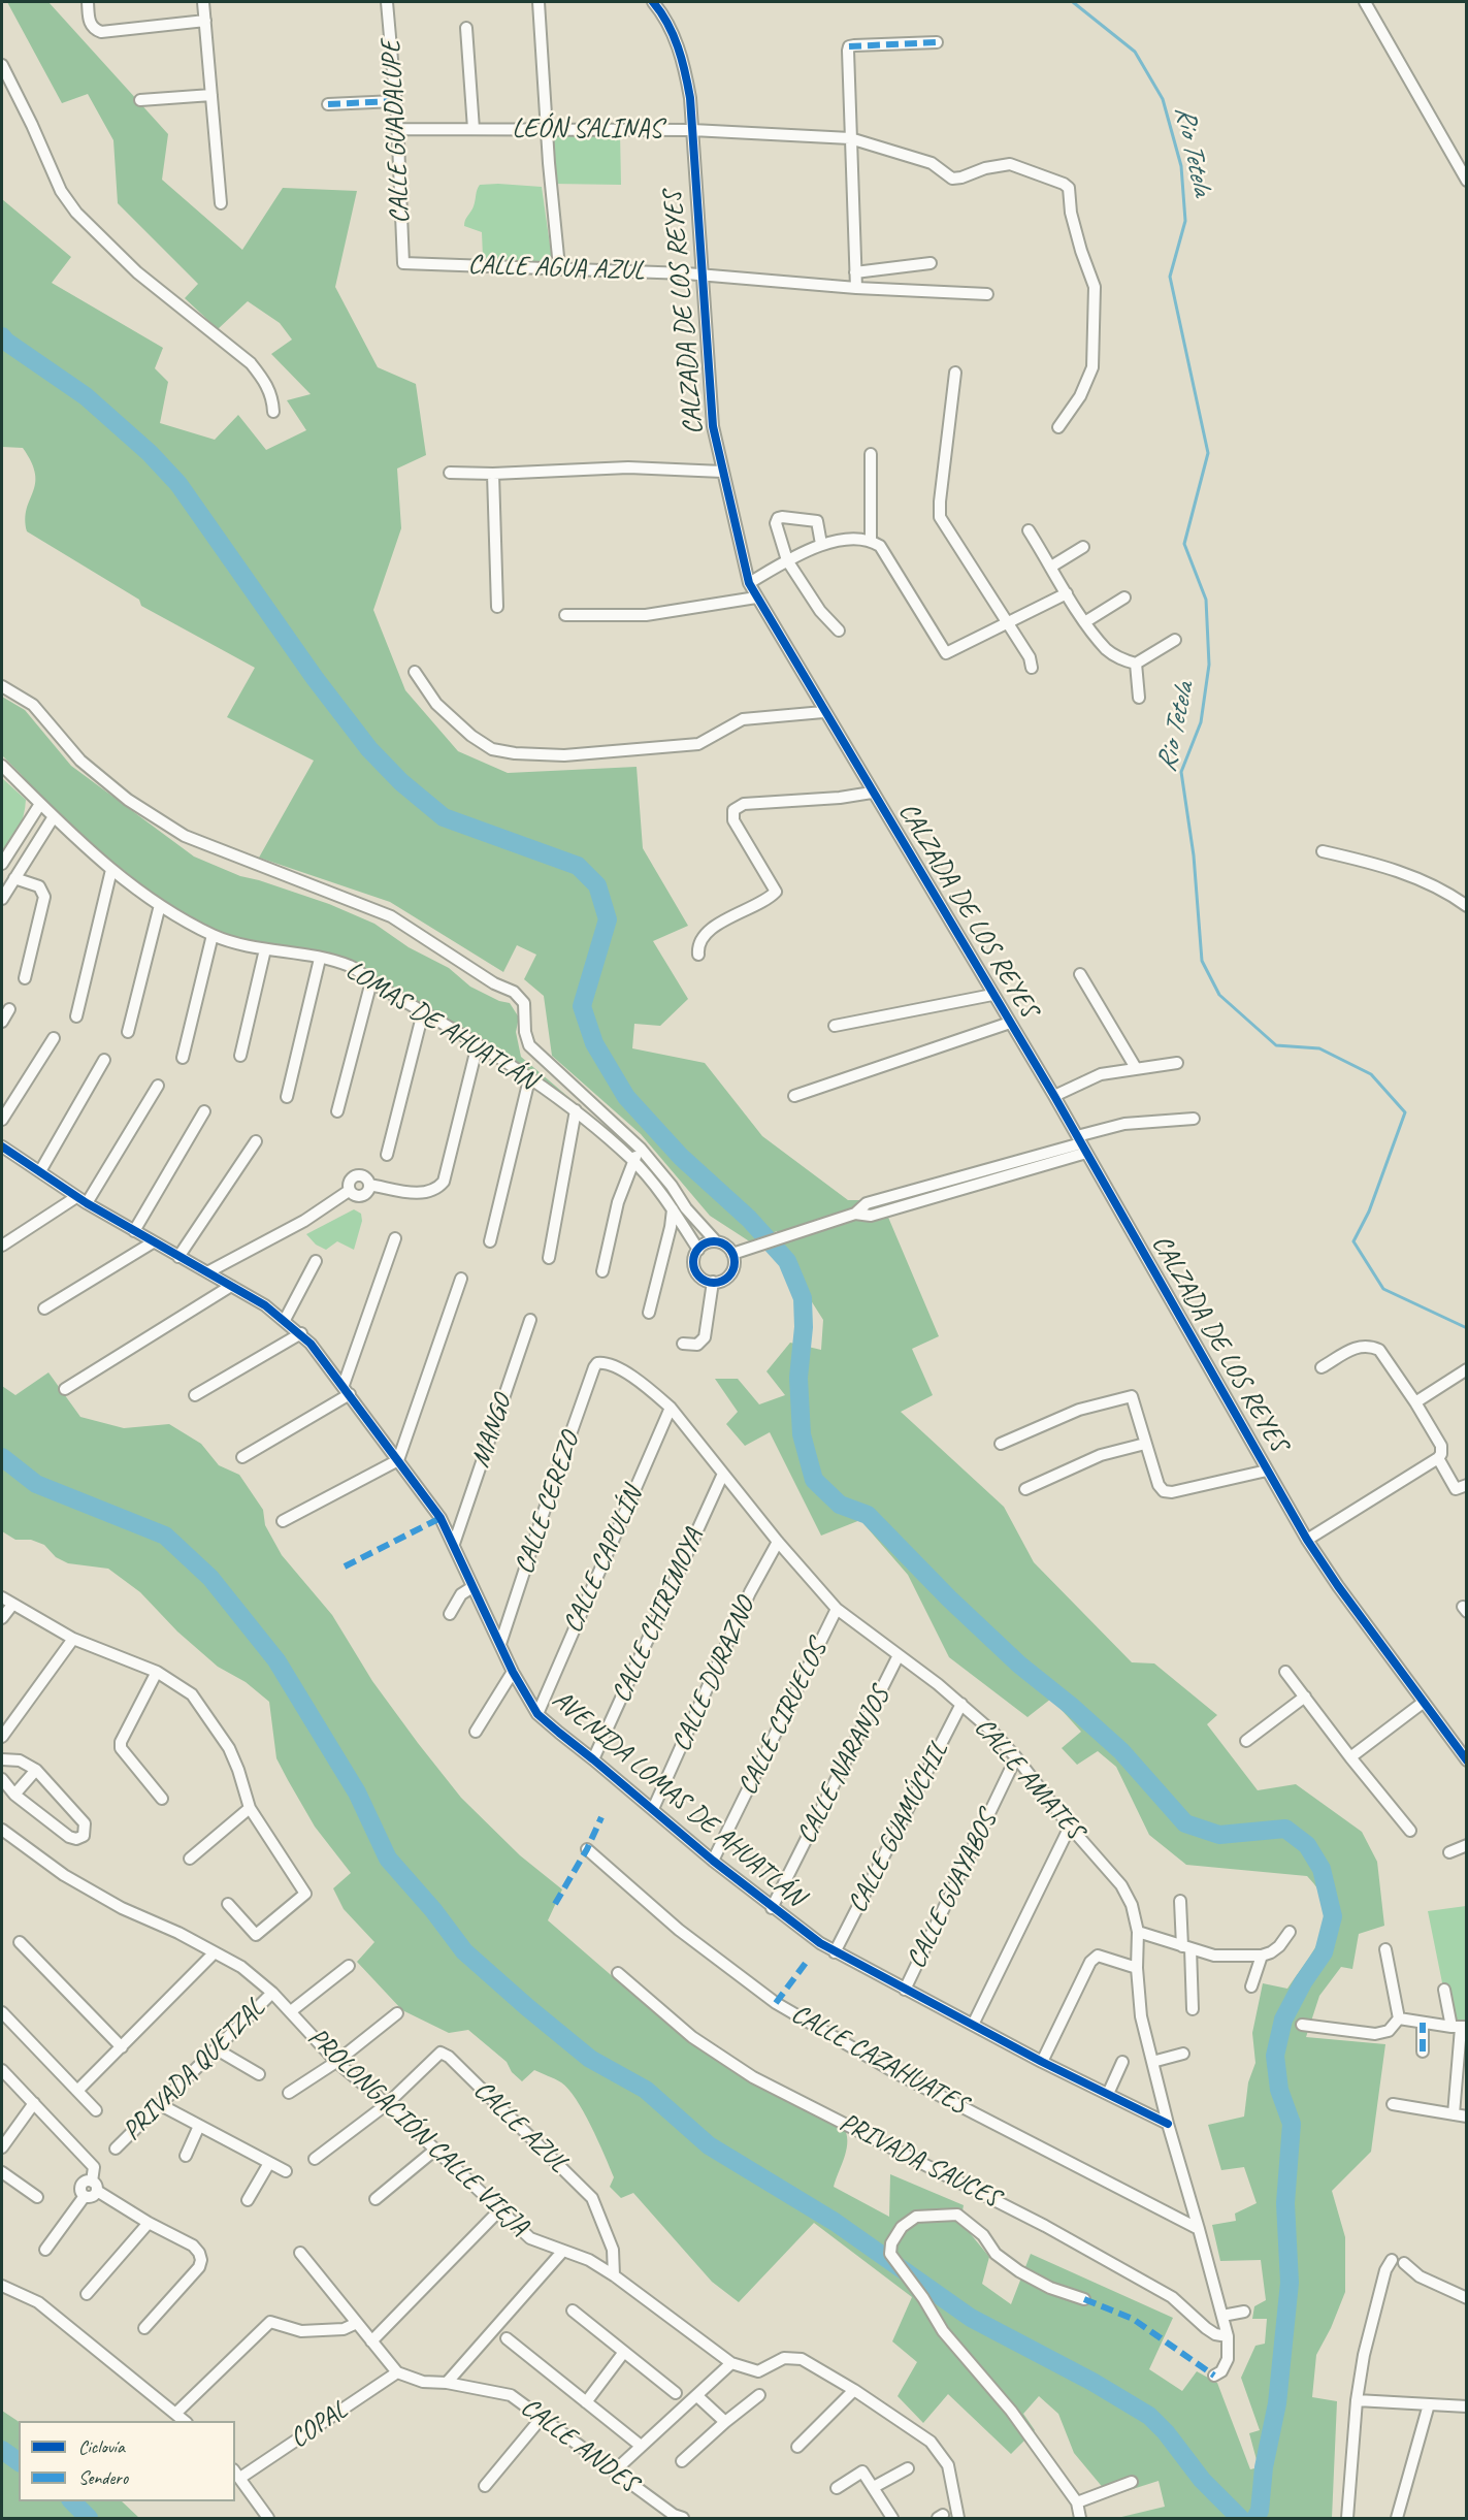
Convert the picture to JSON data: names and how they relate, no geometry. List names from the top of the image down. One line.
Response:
{"streets":{"street":["LEÓN SALINAS","CALLE GUADALUPE","CALLE AGUA AZUL","CALZADA DE LOS REYES","LOMAS DE AHUATLÁN","MANGO","CALLE CEREZO","CALLE CAPULÍN","CALLE CHIRIMOYA","CALLE DURAZNO","CALLE CIRUELOS","CALLE NARANJOS","CALLE AMATES","AVENIDA LOMAS DE AHUATLÁN","CALLE GUAMÚCHIL","CALLE GUAYABOS","CALLE CAZAHUATES","PRIVADA QUETZAL","CALLE AZUL","PROLONGACIÓN CALLE VIEJA","PRIVADA SAUCES","COPAL","CALLE ANDES"]},"crossings":[["LEÓN SALINAS","CALLE GUADALUPE"],["LEÓN SALINAS","CALZADA DE LOS REYES"],["CALLE GUADALUPE","CALLE AGUA AZUL"],["CALLE AGUA AZUL","CALZADA DE LOS REYES"],["MANGO","AVENIDA LOMAS DE AHUATLÁN"],["CALLE CEREZO","CALLE AMATES"],["CALLE CEREZO","AVENIDA LOMAS DE AHUATLÁN"],["CALLE CAPULÍN","CALLE AMATES"],["CALLE CAPULÍN","AVENIDA LOMAS DE AHUATLÁN"],["CALLE CHIRIMOYA","CALLE AMATES"],["CALLE CHIRIMOYA","AVENIDA LOMAS DE AHUATLÁN"],["CALLE DURAZNO","CALLE AMATES"],["CALLE DURAZNO","AVENIDA LOMAS DE AHUATLÁN"],["CALLE CIRUELOS","CALLE AMATES"],["CALLE CIRUELOS","AVENIDA LOMAS DE AHUATLÁN"],["CALLE NARANJOS","CALLE AMATES"],["CALLE NARANJOS","AVENIDA LOMAS DE AHUATLÁN"],["CALLE AMATES","AVENIDA LOMAS DE AHUATLÁN"],["CALLE AMATES","CALLE GUAMÚCHIL"],["CALLE AMATES","CALLE GUAYABOS"],["CALLE AMATES","CALLE CAZAHUATES"],["CALLE AMATES","PRIVADA SAUCES"],["AVENIDA LOMAS DE AHUATLÁN","CALLE GUAMÚCHIL"],["AVENIDA LOMAS DE AHUATLÁN","CALLE GUAYABOS"],["PRIVADA QUETZAL","PROLONGACIÓN CALLE VIEJA"],["CALLE AZUL","PROLONGACIÓN CALLE VIEJA"],["COPAL","CALLE ANDES"]],"water":["Rio Tetela"],"legend":["Ciclovía","Sendero"]}
